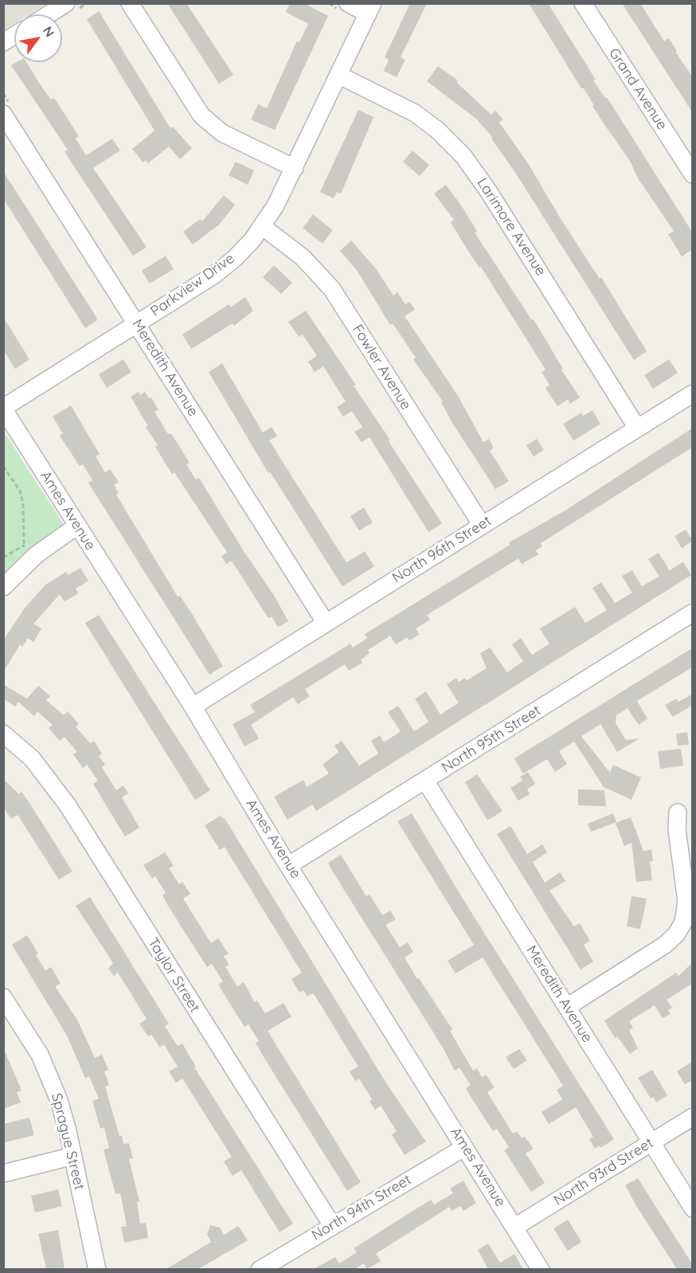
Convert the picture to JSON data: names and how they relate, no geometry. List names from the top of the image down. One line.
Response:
{"streets":{"street":["Grand Avenue","Larimore Avenue","Parkview Drive","Fowler Avenue","Meredith Avenue","Ames Avenue","North 96th Street","North 95th Street","Taylor Street","Sprague Street","North 93rd Street","North 94th Street"]},"crossings":[["Larimore Avenue","Parkview Drive"],["Larimore Avenue","North 96th Street"],["Parkview Drive","Fowler Avenue"],["Parkview Drive","Meredith Avenue"],["Parkview Drive","Ames Avenue"],["Fowler Avenue","North 96th Street"],["Meredith Avenue","North 96th Street"],["Meredith Avenue","North 95th Street"],["Meredith Avenue","North 93rd Street"],["Ames Avenue","North 96th Street"],["Ames Avenue","North 95th Street"],["Ames Avenue","North 93rd Street"],["Ames Avenue","North 94th Street"],["Taylor Street","North 94th Street"]],"north":"top right"}
